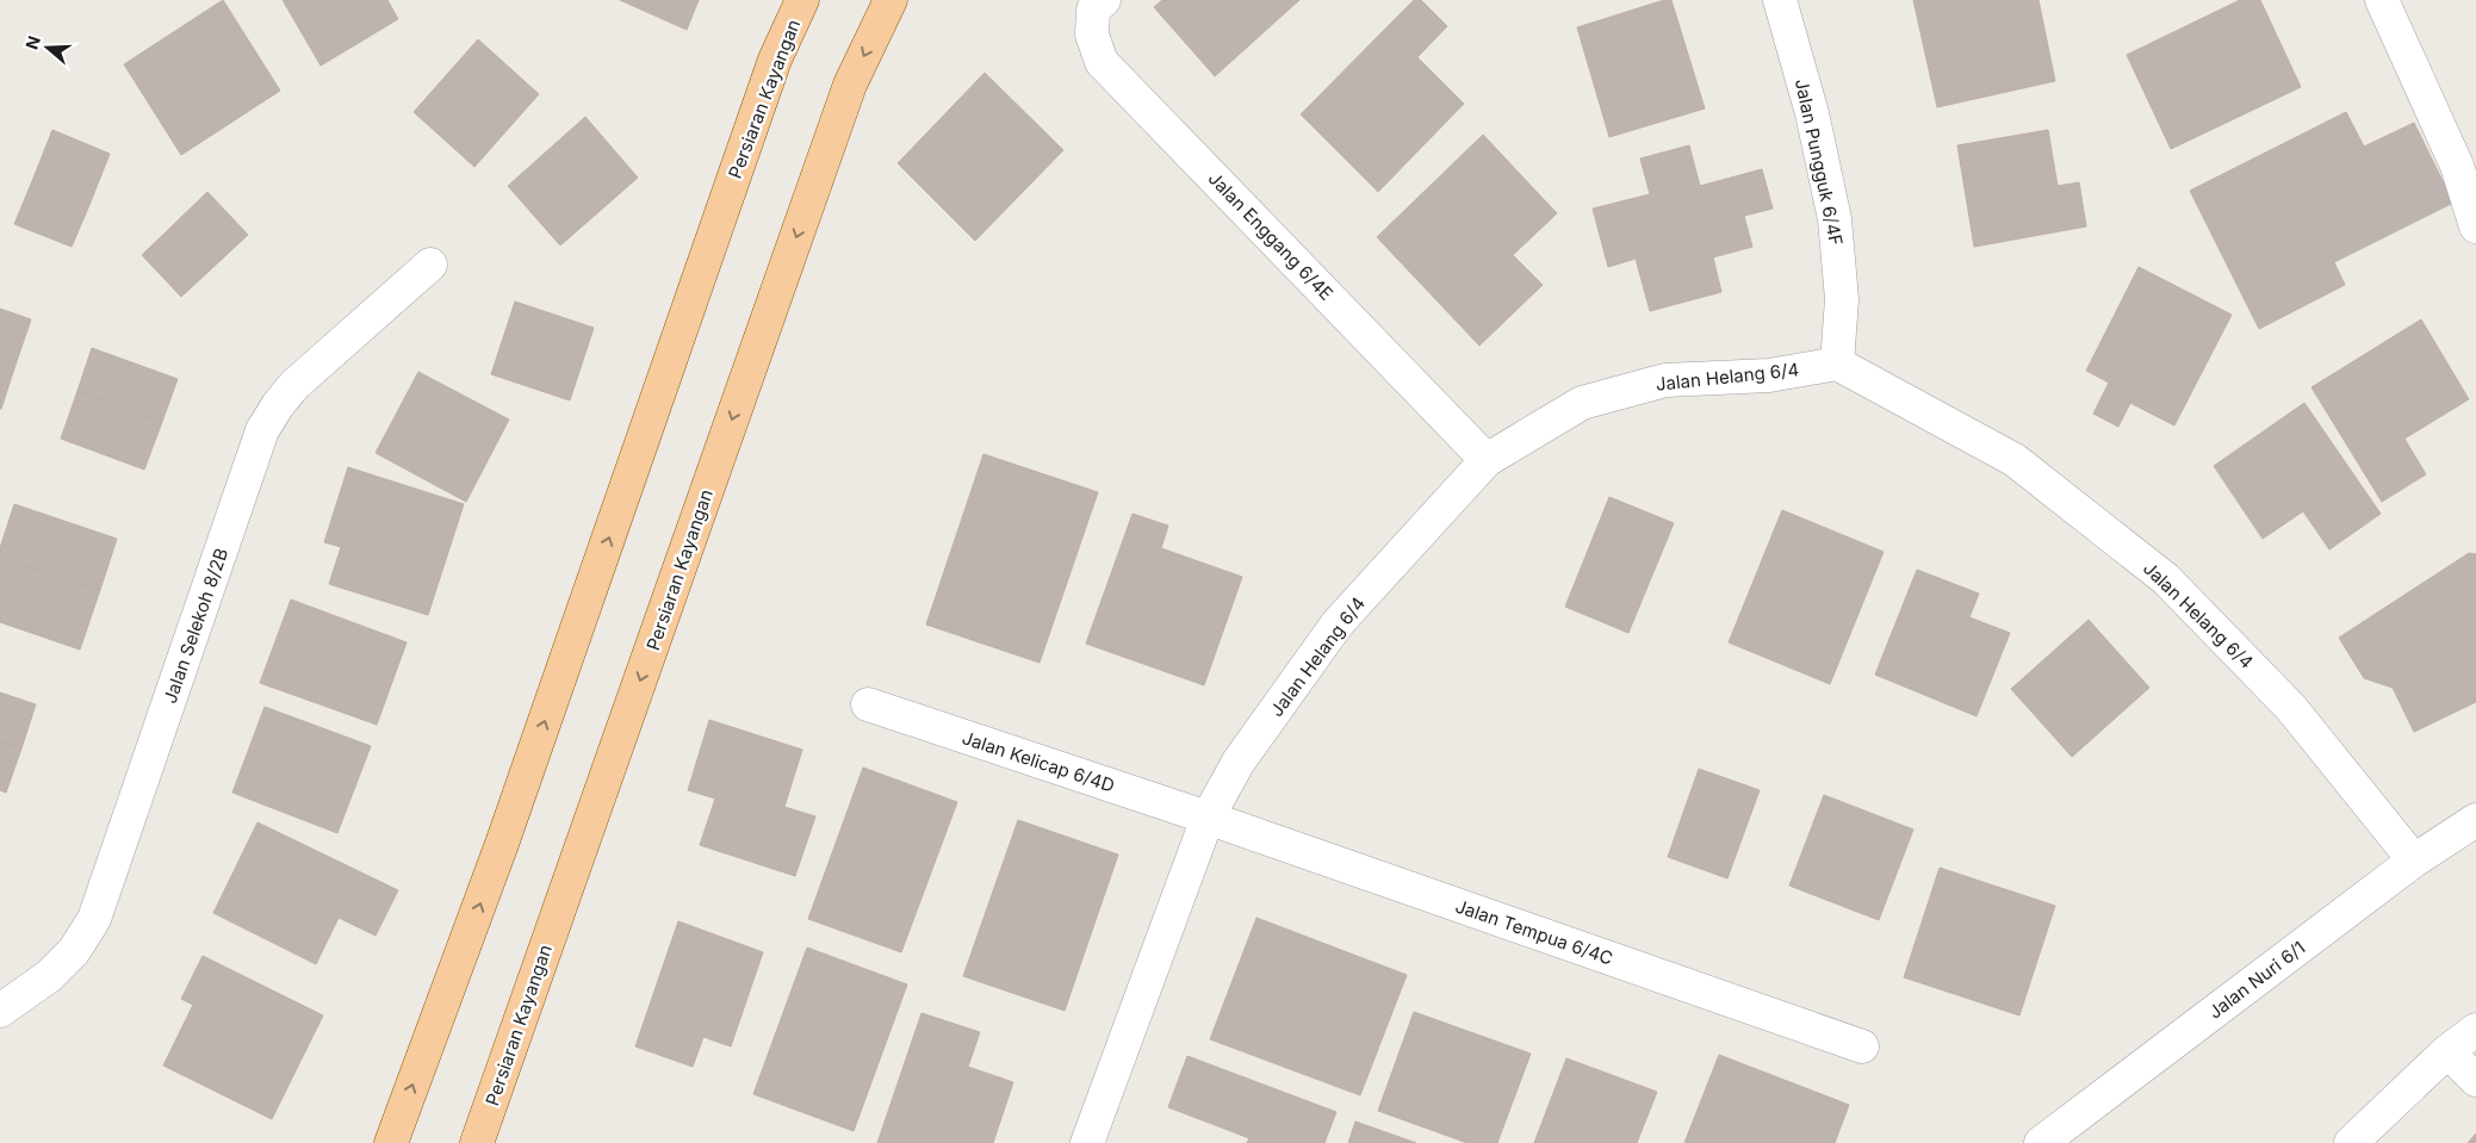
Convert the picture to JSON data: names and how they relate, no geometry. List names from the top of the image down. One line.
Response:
{"streets":{"main road":["Persiaran Kayangan"],"street":["Jalan Pungguk 6/4F","Jalan Enggang 6/4E","Jalan Helang 6/4","Jalan Selekoh 8/2B","Jalan Kelicap 6/4D","Jalan Tempua 6/4C","Jalan Nuri 6/1"]},"crossings":[["Jalan Pungguk 6/4F","Jalan Helang 6/4"],["Jalan Enggang 6/4E","Jalan Helang 6/4"],["Jalan Helang 6/4","Jalan Kelicap 6/4D"],["Jalan Helang 6/4","Jalan Tempua 6/4C"],["Jalan Helang 6/4","Jalan Nuri 6/1"],["Jalan Kelicap 6/4D","Jalan Tempua 6/4C"]],"north":"left"}
